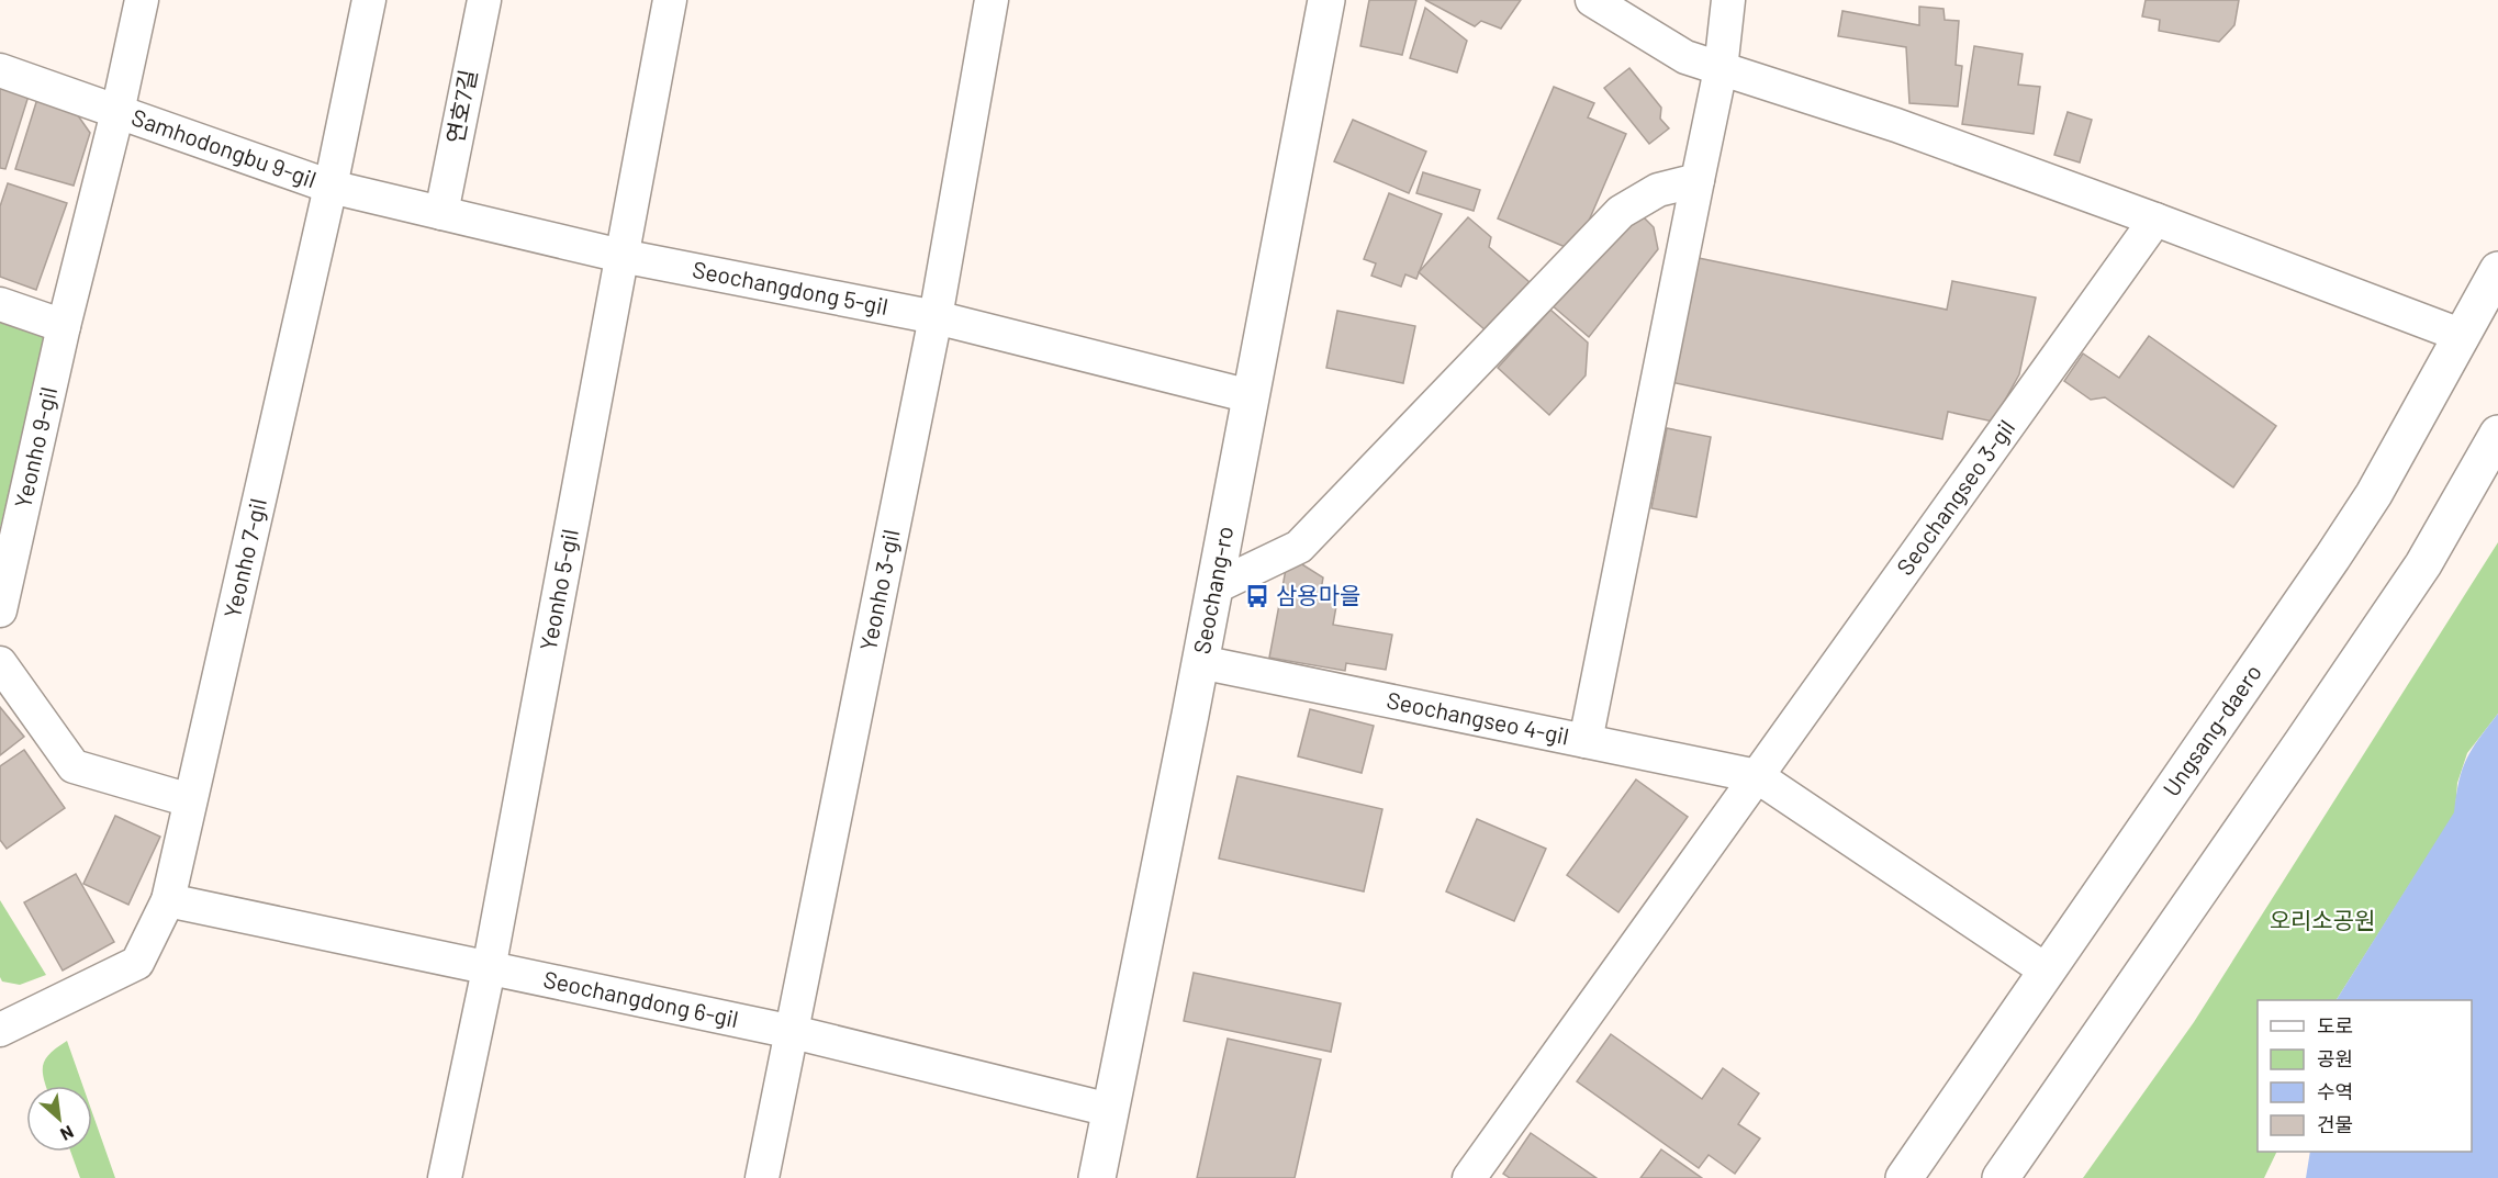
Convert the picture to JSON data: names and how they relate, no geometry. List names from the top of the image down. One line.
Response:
{"streets":{"main road":["Seochang-ro","Ungsang-daero"],"street":["연호7길","Samhodongbu 9-gil","Seochangdong 5-gil","Yeonho 9-gil","Seochangseo 3-gil","Yeonho 7-gil","Yeonho 5-gil","Yeonho 3-gil","Seochangseo 4-gil","Seochangdong 6-gil"]},"crossings":[["연호7길","Seochangdong 5-gil"],["Samhodongbu 9-gil","Seochangdong 5-gil"],["Samhodongbu 9-gil","Yeonho 9-gil"],["Samhodongbu 9-gil","Yeonho 7-gil"],["Seochangdong 5-gil","Yeonho 7-gil"],["Seochangdong 5-gil","Yeonho 5-gil"],["Seochangdong 5-gil","Yeonho 3-gil"],["Seochangdong 5-gil","Seochang-ro"],["Seochangseo 3-gil","Seochangseo 4-gil"],["Yeonho 7-gil","Seochangdong 6-gil"],["Yeonho 5-gil","Seochangdong 6-gil"],["Yeonho 3-gil","Seochangdong 6-gil"],["Seochang-ro","Seochangseo 4-gil"],["Seochang-ro","Seochangdong 6-gil"],["Seochangseo 4-gil","Ungsang-daero"]],"parks":["오리소공원"],"places":{"bus stop":["삼용마을"]},"legend":["도로","공원","수역","건물"],"north":"bottom right"}
